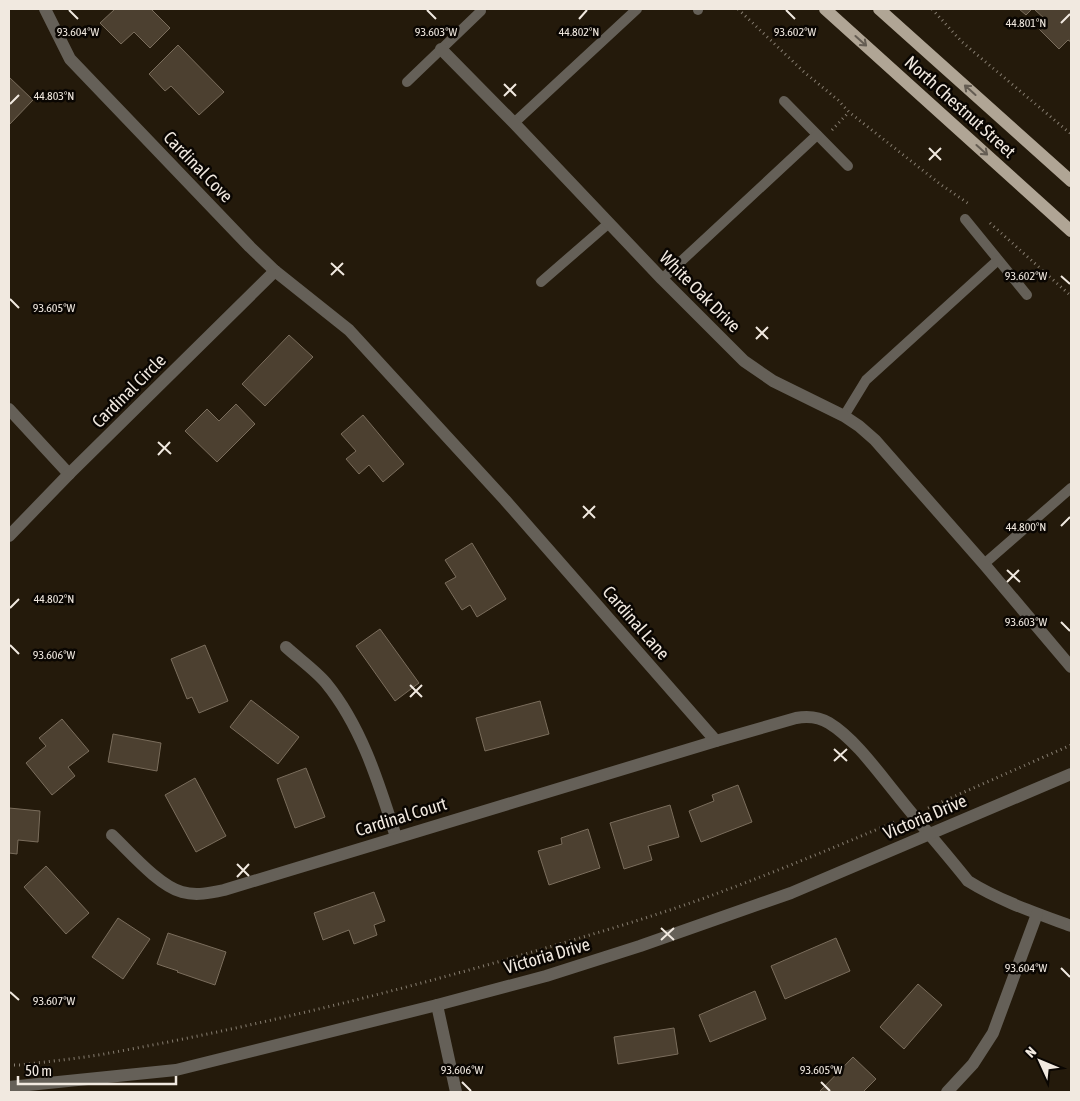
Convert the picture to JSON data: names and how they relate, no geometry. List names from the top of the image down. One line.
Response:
{"streets":{"main road":["North Chestnut Street"],"street":["Cardinal Cove","White Oak Drive","Cardinal Circle","Cardinal Lane","Cardinal Court","Victoria Drive"]},"crossings":[["Cardinal Cove","Cardinal Circle"],["Cardinal Cove","Cardinal Lane"],["Cardinal Lane","Cardinal Court"]],"scale_bar":"50 m","north":"top left","coordinates":["44.801°N","93.604°W","93.603°W","93.602°W","44.802°N","44.803°N","93.605°W","44.800°N","93.606°W","93.607°W"]}
